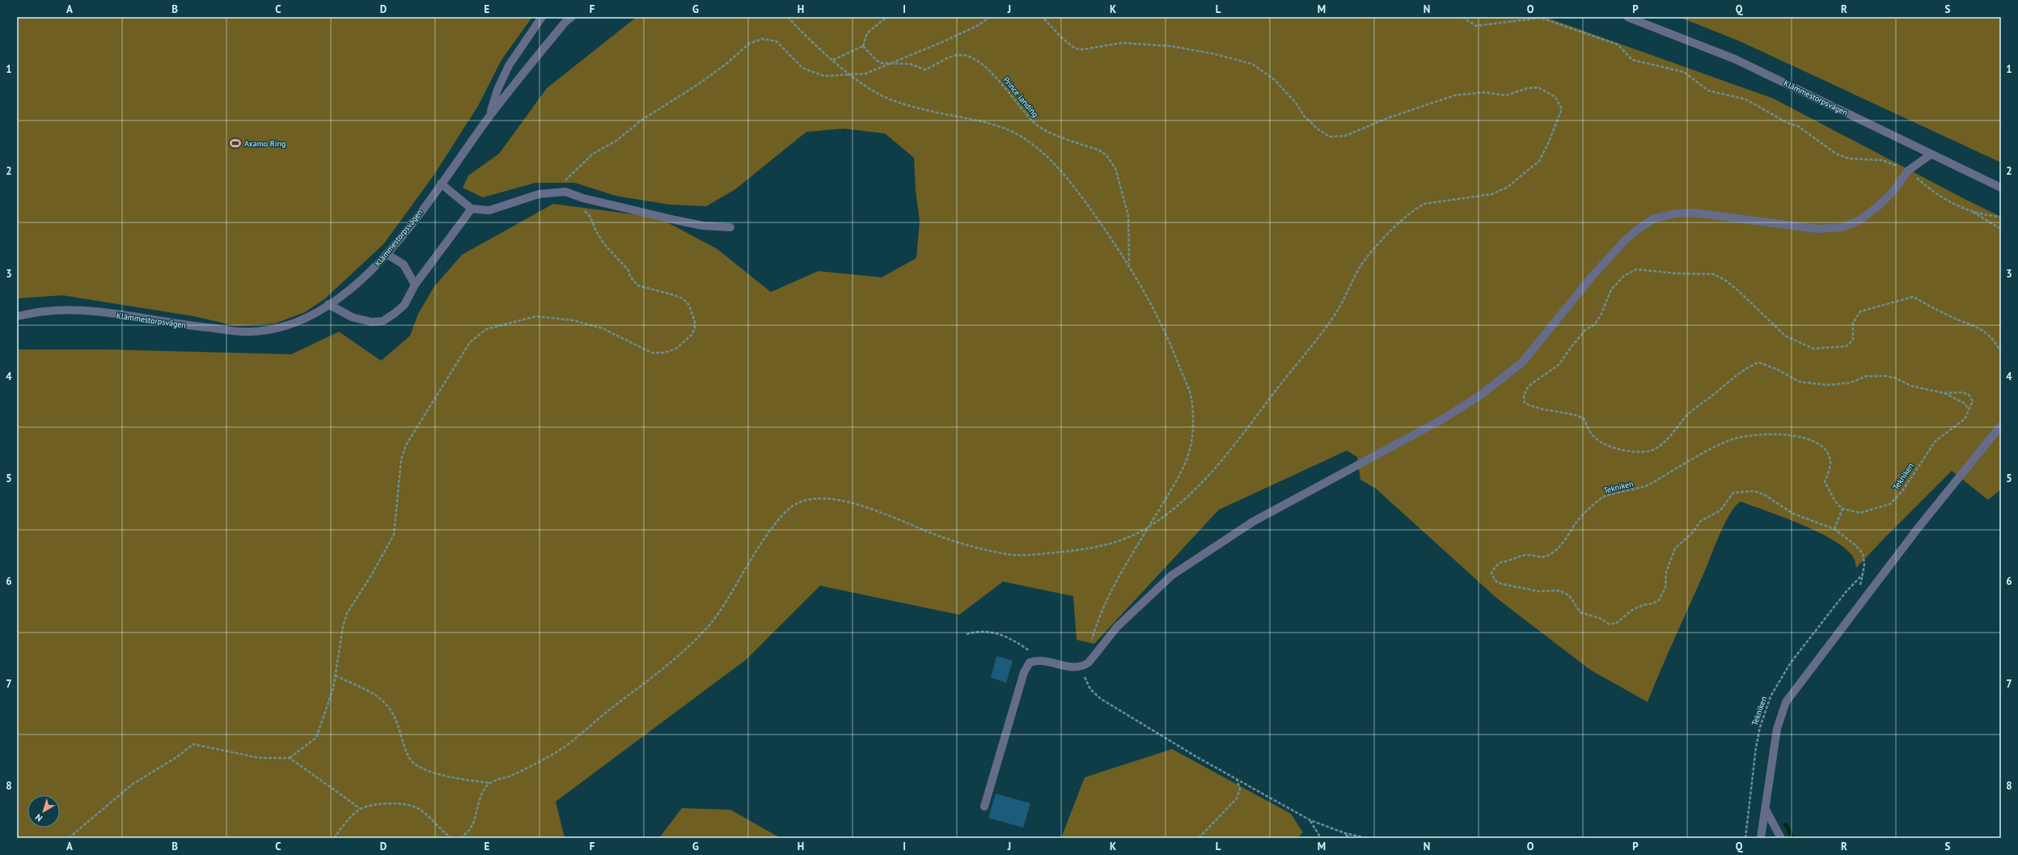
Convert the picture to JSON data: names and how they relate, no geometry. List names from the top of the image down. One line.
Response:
{"streets":{"street":["Klämmestorpsvägen"],"path":["Prince landing","Tekniken"]},"places":{"sports":["Axamo Ring"]},"north":"bottom left","grid":{"columns":["A","B","C","D","E","F","G","H","I","J","K","L","M","N","O","P","Q","R","S"],"rows":["1","2","3","4","5","6","7","8"]}}
